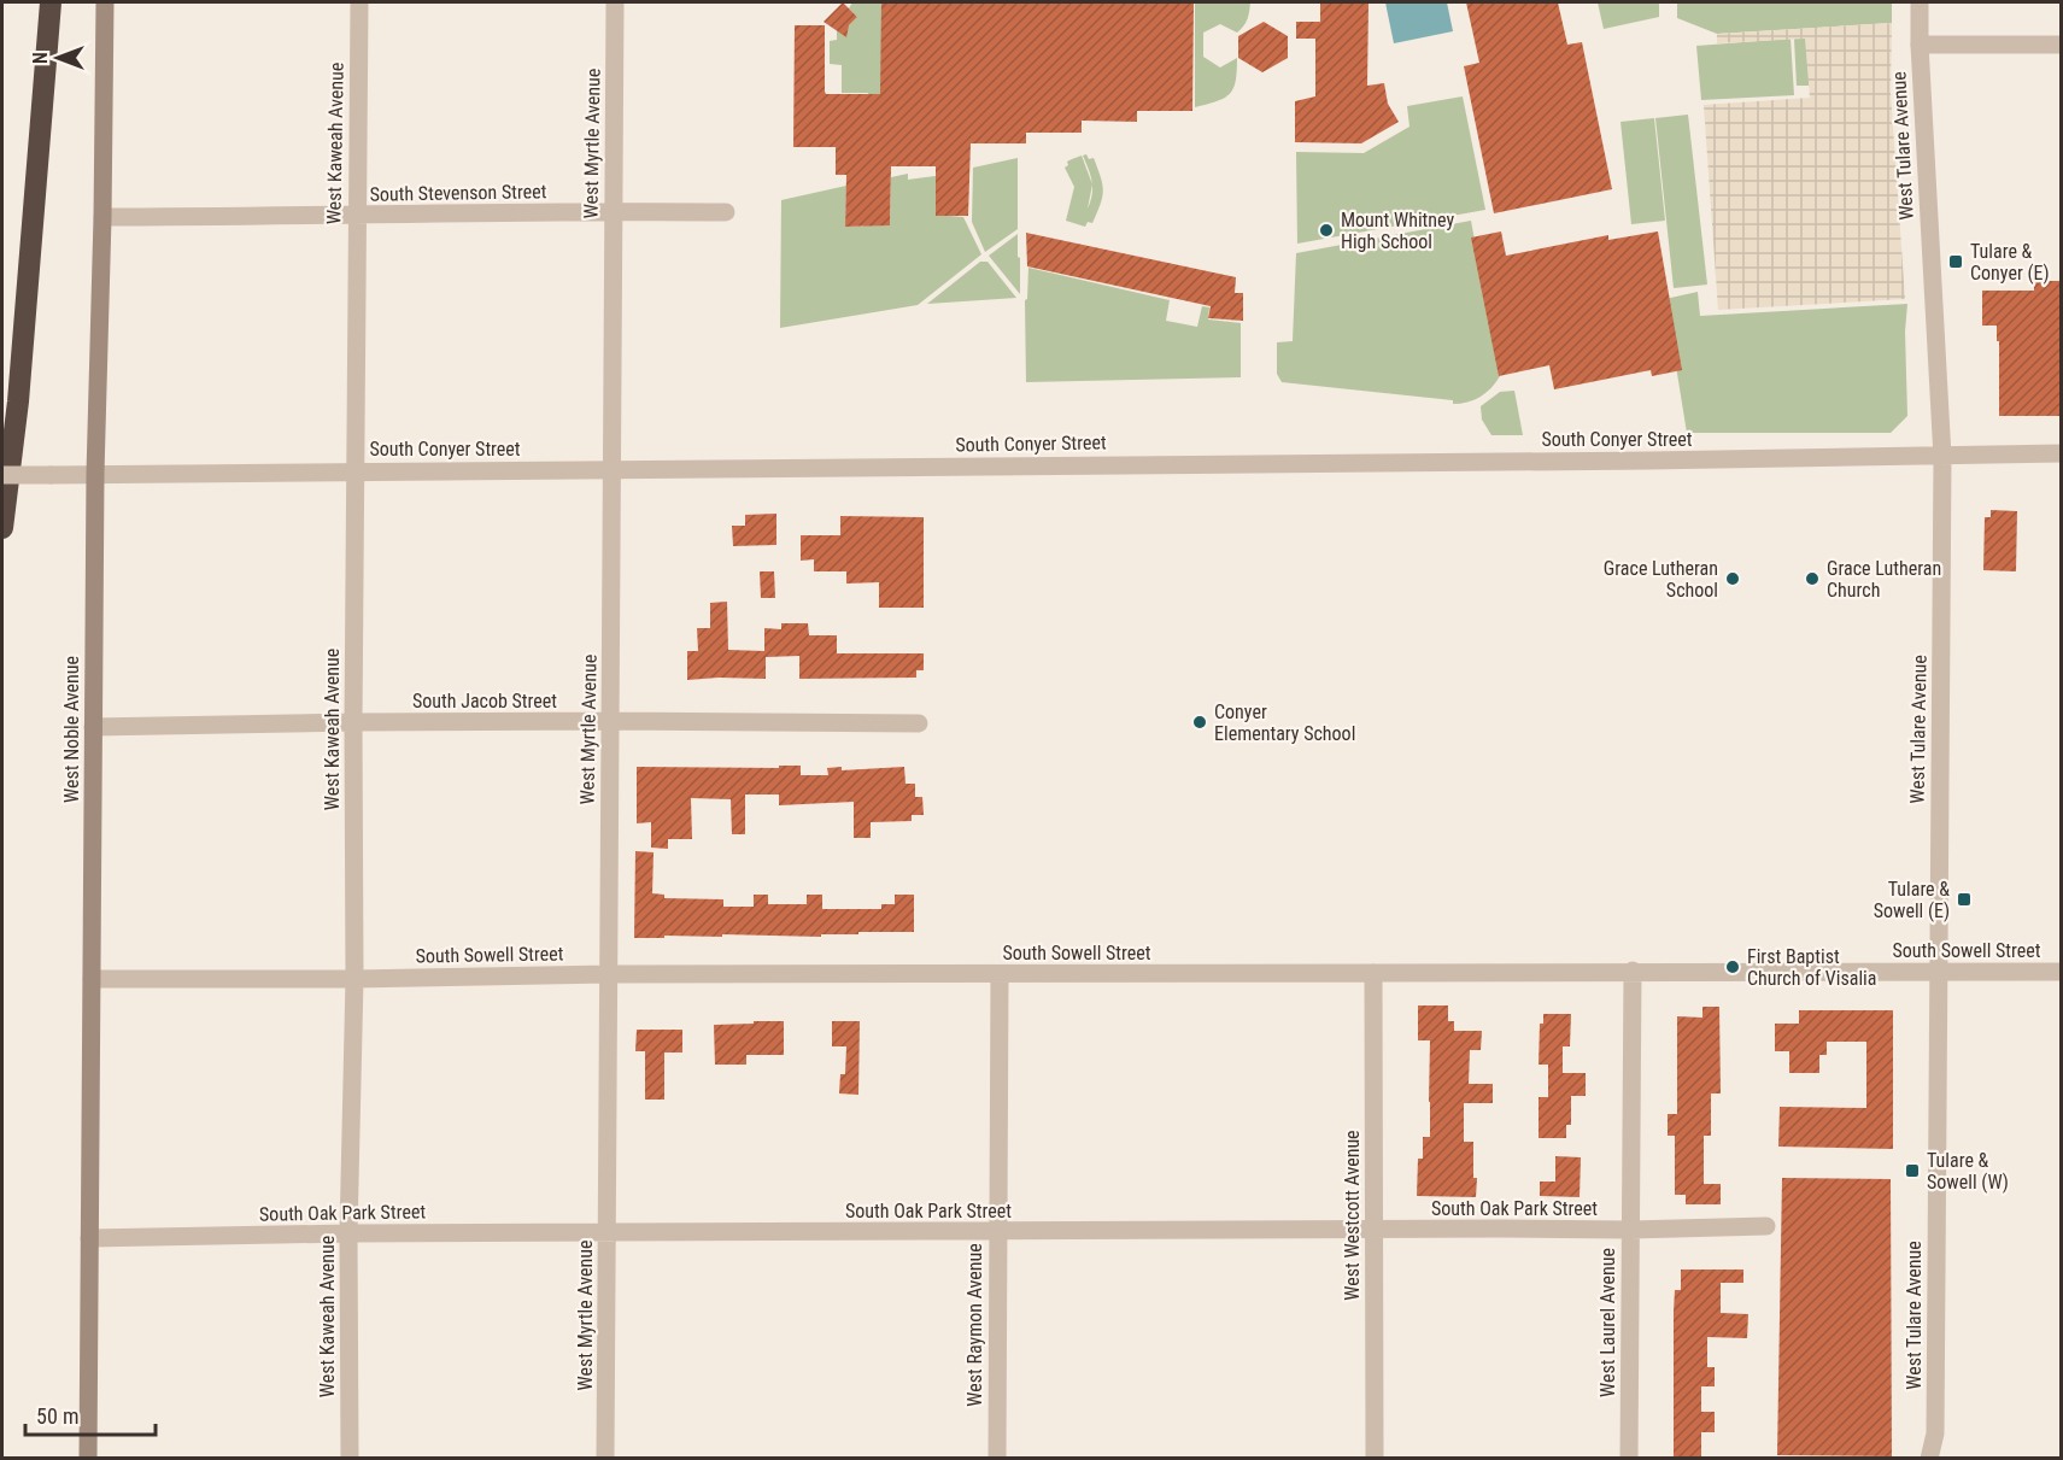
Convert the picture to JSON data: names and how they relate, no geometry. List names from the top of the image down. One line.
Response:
{"streets":{"main road":["West Noble Avenue"],"street":["West Kaweah Avenue","West Myrtle Avenue","West Tulare Avenue","South Stevenson Street","South Conyer Street","South Jacob Street","South Sowell Street","South Oak Park Street","West Westcott Avenue","West Laurel Avenue","West Raymon Avenue"]},"crossings":[["West Kaweah Avenue","South Stevenson Street"],["West Kaweah Avenue","South Conyer Street"],["West Kaweah Avenue","South Jacob Street"],["West Kaweah Avenue","South Sowell Street"],["West Kaweah Avenue","South Oak Park Street"],["West Myrtle Avenue","South Stevenson Street"],["West Myrtle Avenue","South Conyer Street"],["West Myrtle Avenue","South Jacob Street"],["West Myrtle Avenue","South Sowell Street"],["West Myrtle Avenue","South Oak Park Street"],["West Tulare Avenue","South Conyer Street"],["West Tulare Avenue","South Sowell Street"],["South Stevenson Street","West Noble Avenue"],["South Conyer Street","West Noble Avenue"],["South Jacob Street","West Noble Avenue"],["West Noble Avenue","South Sowell Street"],["West Noble Avenue","South Oak Park Street"],["South Sowell Street","West Westcott Avenue"],["South Sowell Street","West Laurel Avenue"],["South Sowell Street","West Raymon Avenue"],["South Oak Park Street","West Westcott Avenue"],["South Oak Park Street","West Laurel Avenue"],["South Oak Park Street","West Raymon Avenue"]],"places":{"other":["Mount Whitney High School","Grace Lutheran School","Grace Lutheran Church","Conyer Elementary School","First Baptist Church of Visalia"],"transit":["Tulare & Conyer (E)","Tulare & Sowell (E)","Tulare & Sowell (W)"]},"scale_bar":"50 m","north":"left"}
